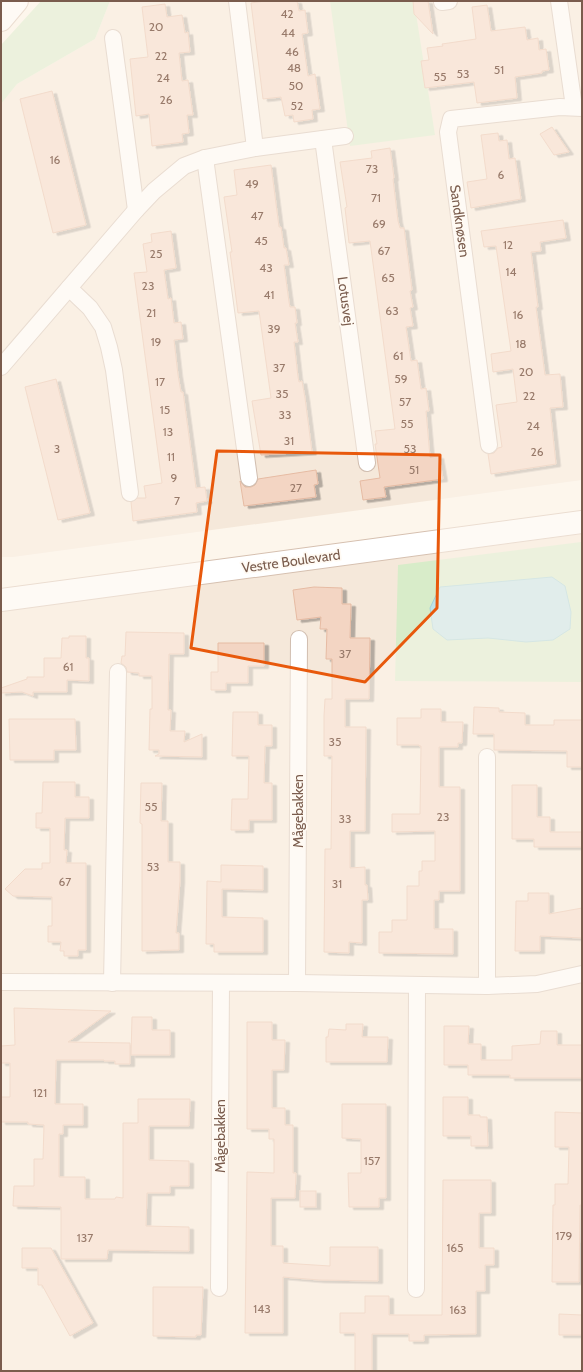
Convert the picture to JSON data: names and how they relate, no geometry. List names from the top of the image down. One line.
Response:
{"streets":{"street":["Sandknøsen","Lotusvej","Vestre Boulevard","Mågebakken"]},"house_numbers":["42","20","44","46","22","48","51","53","55","24","50","26","52","16","73","6","49","71","47","69","45","12","67","25","43","14","65","23","41","63","21","16","39","19","18","61","37","20","59","17","35","22","57","15","33","55","24","13","31","3","53","26","11","51","9","27","7","37","61","35","55","23","33","53","67","31","121","157","179","137","165","143","163"]}
